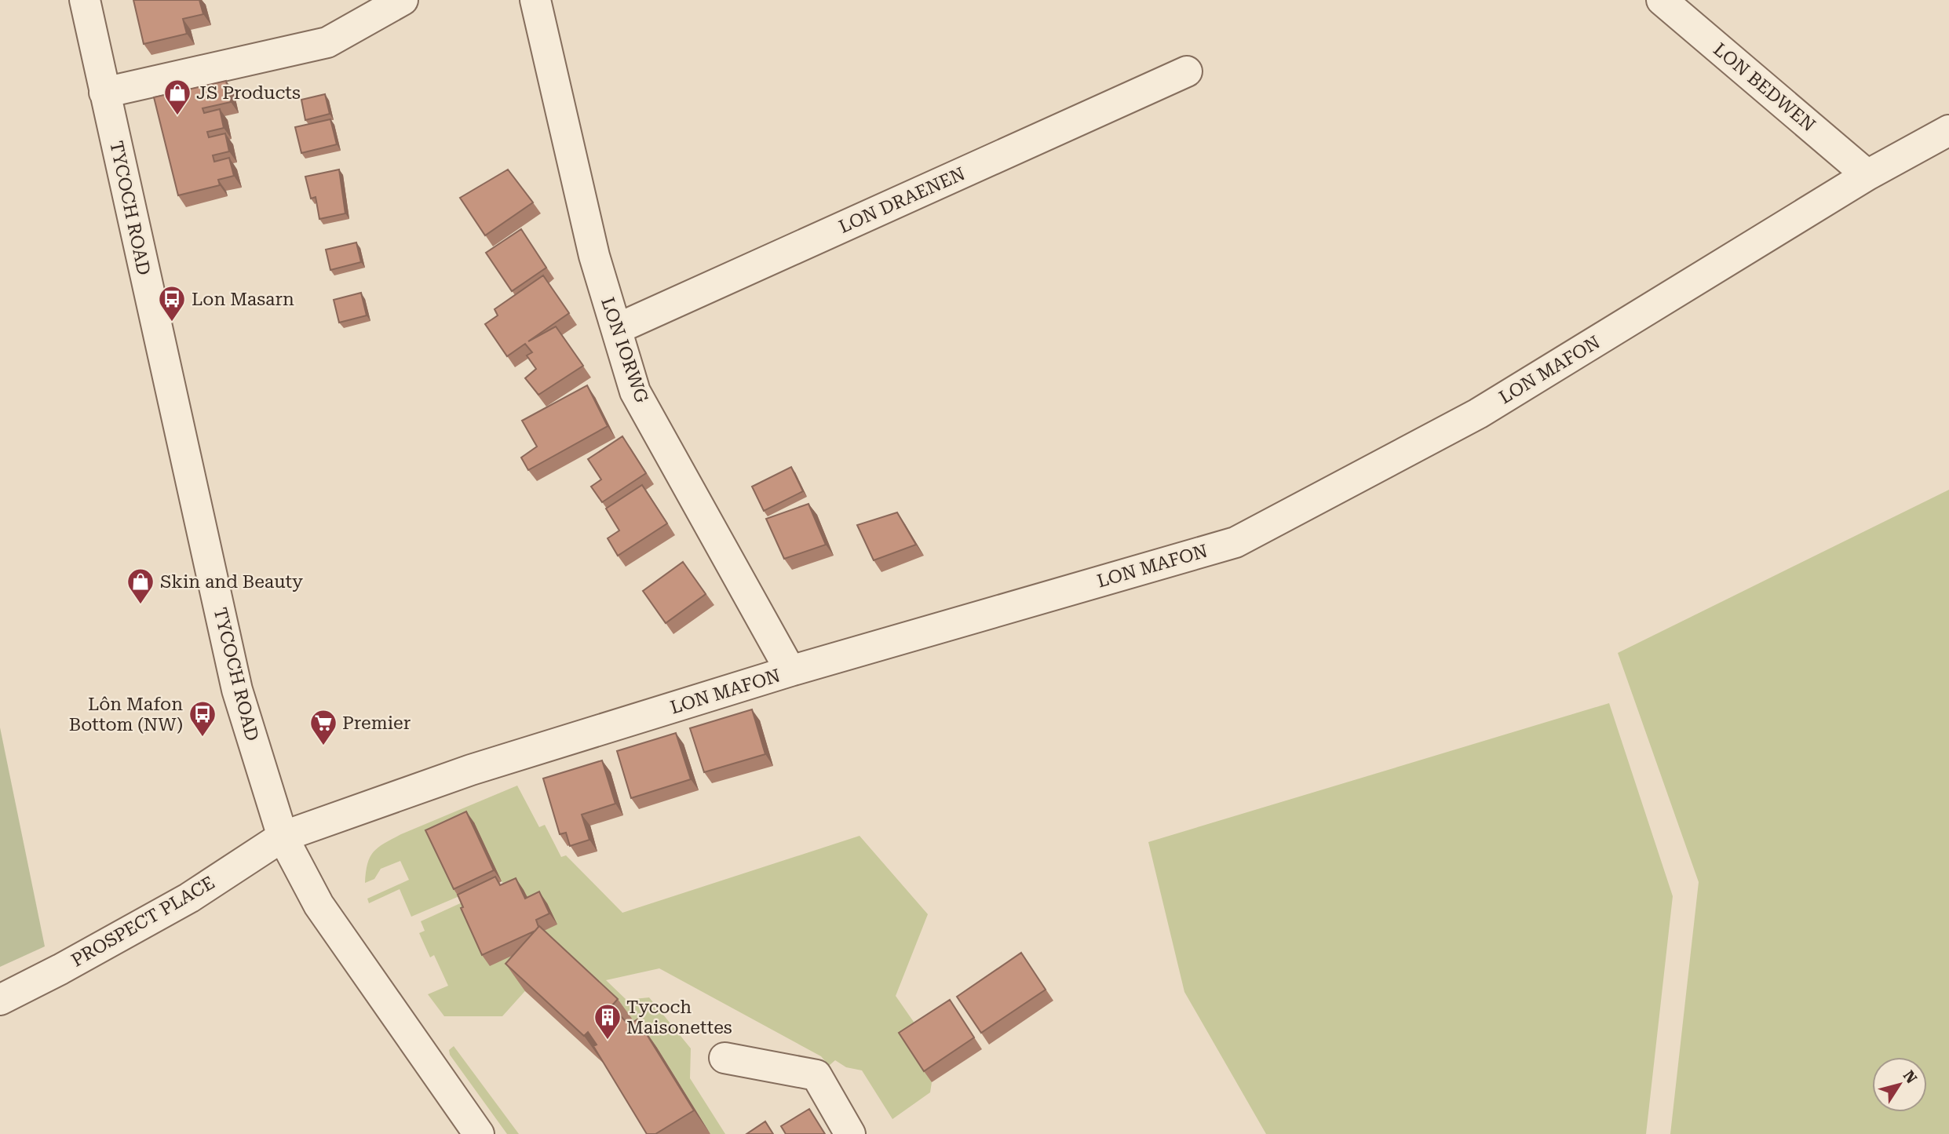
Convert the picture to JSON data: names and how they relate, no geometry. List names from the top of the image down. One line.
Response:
{"streets":{"street":["LON BEDWEN","LON DRAENEN","TYCOCH ROAD","LON IORWG","LON MAFON","PROSPECT PLACE"]},"crossings":[["LON BEDWEN","LON MAFON"],["LON DRAENEN","LON IORWG"],["TYCOCH ROAD","LON MAFON"],["TYCOCH ROAD","PROSPECT PLACE"],["LON IORWG","LON MAFON"],["LON MAFON","PROSPECT PLACE"]],"places":{"shop":["JS Products","Skin and Beauty"],"bus stop":["Lon Masarn","Lôn Mafon Bottom (NW)"],"supermarket":["Premier"],"building":["Tycoch Maisonettes"]},"north":"top right"}
